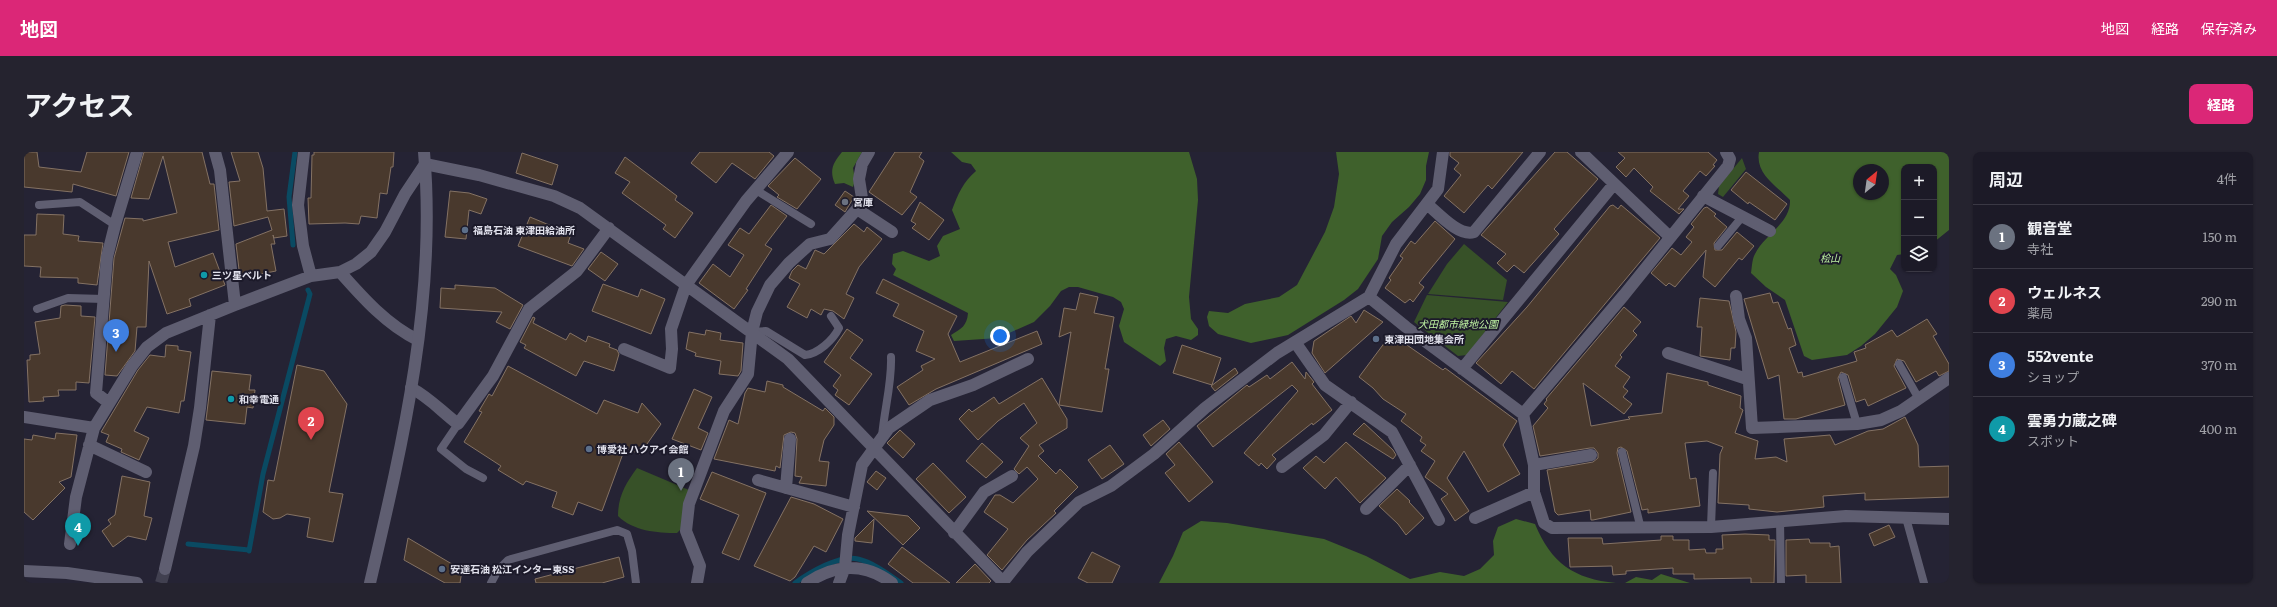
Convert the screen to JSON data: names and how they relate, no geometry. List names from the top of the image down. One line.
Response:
{"parks":["桧山","犬田都市緑地公園"],"places":["宮庫","福島石油 東津田給油所","三ツ星ベルト","東津田団地集会所","和幸電通","博愛社 ハクアイ会館","安達石油 松江インター東SS"],"north":"top right","page":{"header":"地図","nav":["地図","経路","保存済み"],"title":"アクセス","buttons":"経路","heading":["周辺","4件"],"map_buttons":["+","−"],"list":[{"mark":"1","name":"観音堂","note":"寺社","value":"150 m"},{"mark":"2","name":"ウェルネス","note":"薬局","value":"290 m"},{"mark":"3","name":"552vente","note":"ショップ","value":"370 m"},{"mark":"4","name":"雲勇力蔵之碑","note":"スポット","value":"400 m"}],"pins":["3","2","1","4"]}}
